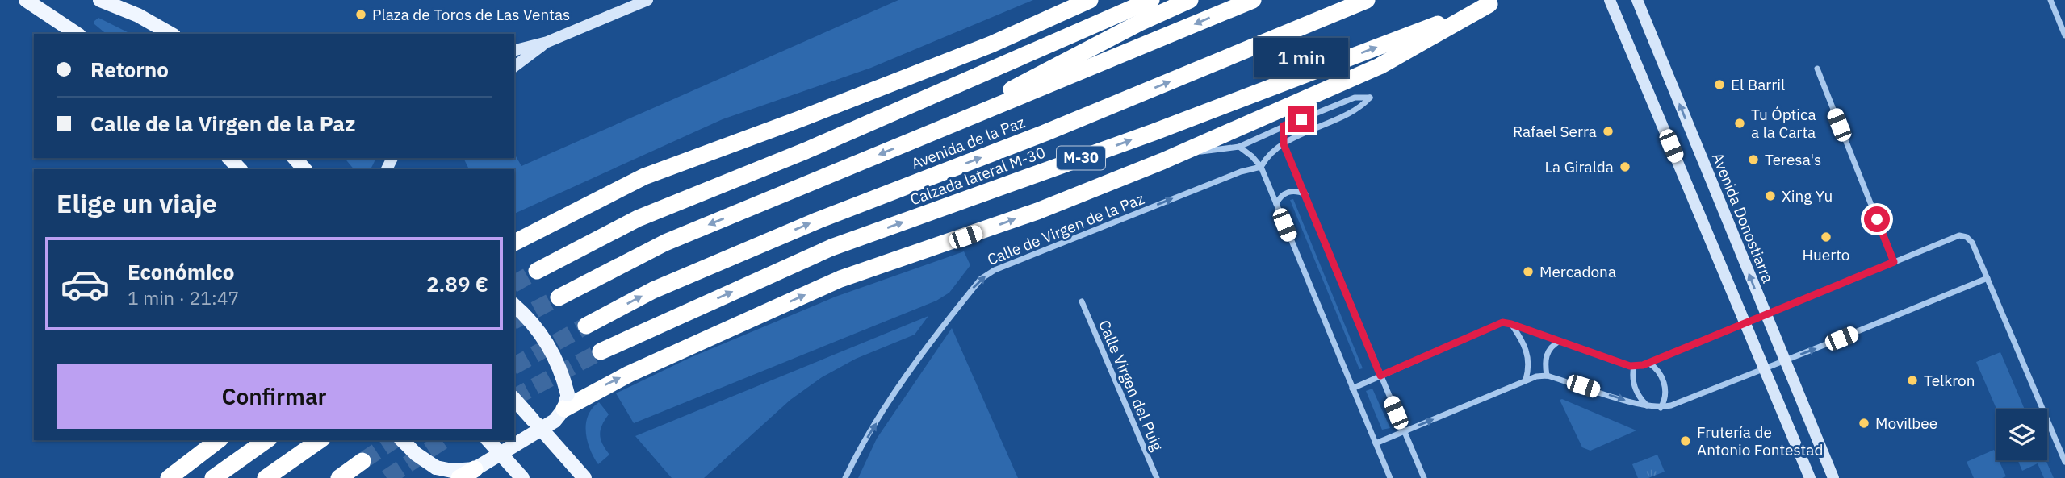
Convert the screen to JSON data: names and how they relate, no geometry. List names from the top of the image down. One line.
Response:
{"streets":{"highway":["Avenida de la Paz","M-30","Calzada lateral M-30"],"street":["Avenida Donostiarra","Calle de Virgen de la Paz","Calle Virgen del Puig"]},"one_way":["Calle de Virgen de la Paz"],"places":["Plaza de Toros de Las Ventas","El Barril","Tu Óptica a la Carta","Rafael Serra","Teresa's","La Giralda","Xing Yu","Huerto","Mercadona","Telkron","Movilbee","Frutería de Antonio Fontestad"],"page":{"banner":["Retorno","Calle de la Virgen de la Paz"],"bubble":"1 min","heading":"Elige un viaje","list":[{"name":"Económico","note":"1 min · 21:47","value":"2.89 €"}],"buttons":"Confirmar"}}
